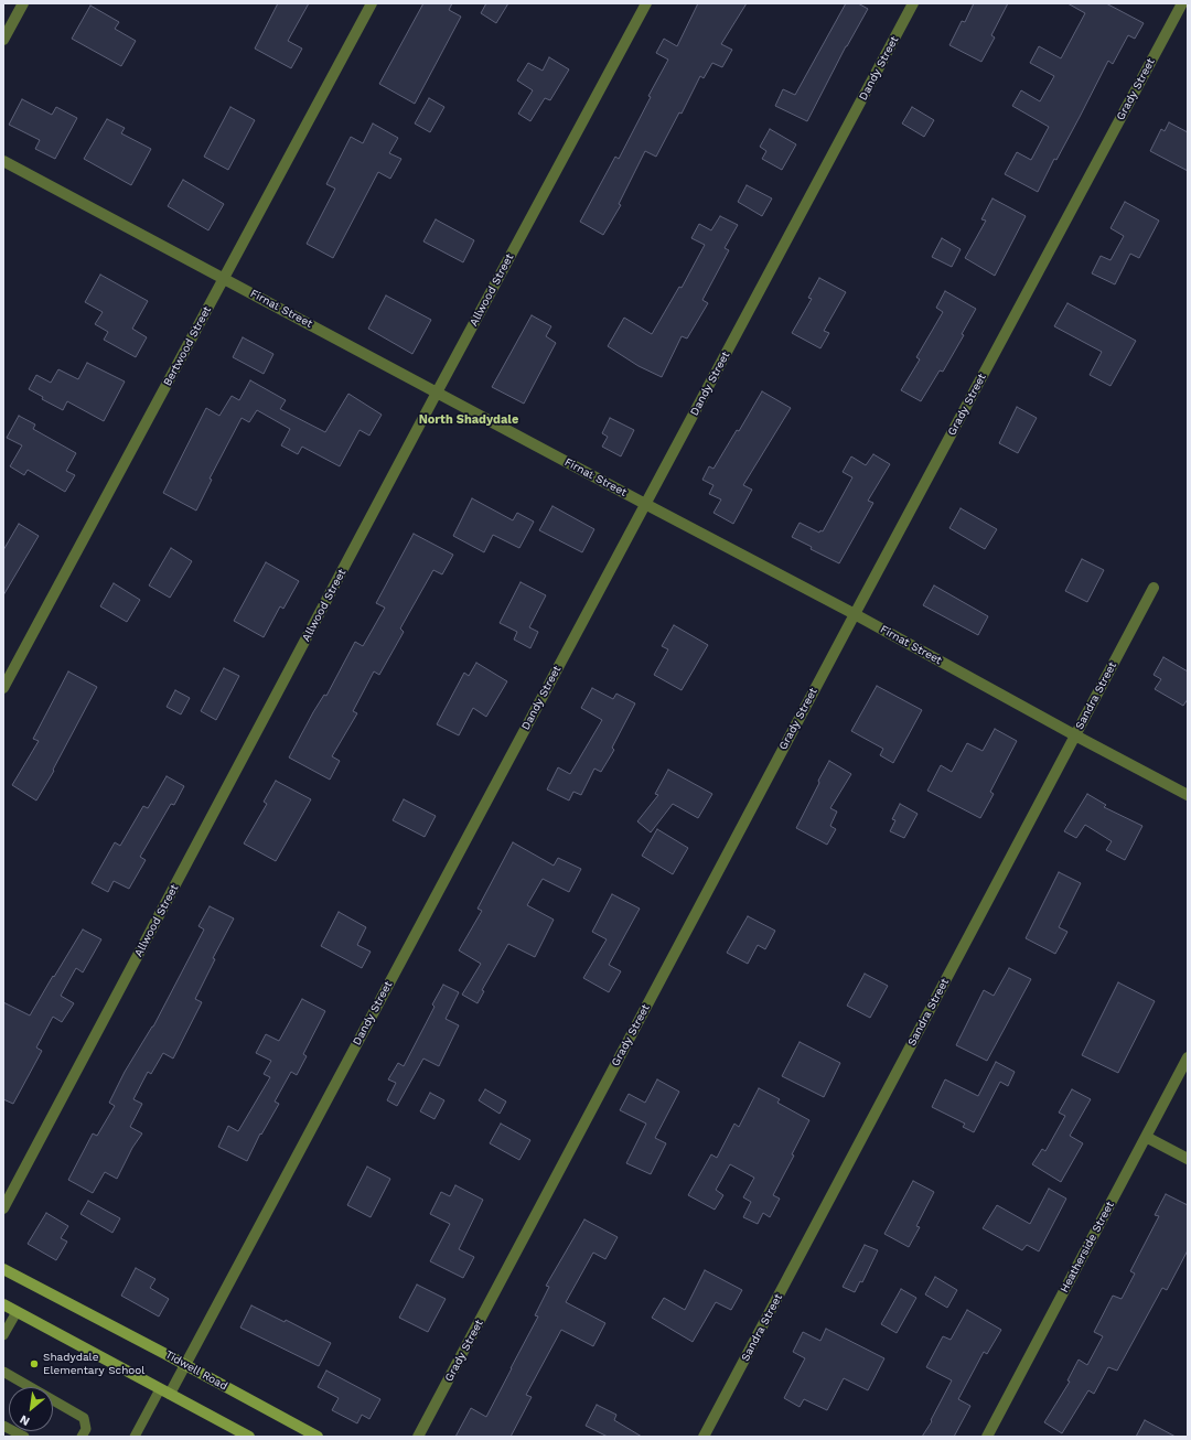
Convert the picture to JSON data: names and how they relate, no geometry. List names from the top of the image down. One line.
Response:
{"streets":{"main road":["Tidwell Road"],"street":["Dandy Street","Grady Street","Allwood Street","Firnat Street","Bertwood Street","Sandra Street","Heatherside Street"]},"crossings":[["Dandy Street","Firnat Street"],["Dandy Street","Tidwell Road"],["Grady Street","Firnat Street"],["Allwood Street","Firnat Street"],["Firnat Street","Bertwood Street"],["Firnat Street","Sandra Street"]],"districts":["North Shadydale"],"places":["Shadydale Elementary School"],"north":"bottom left"}
